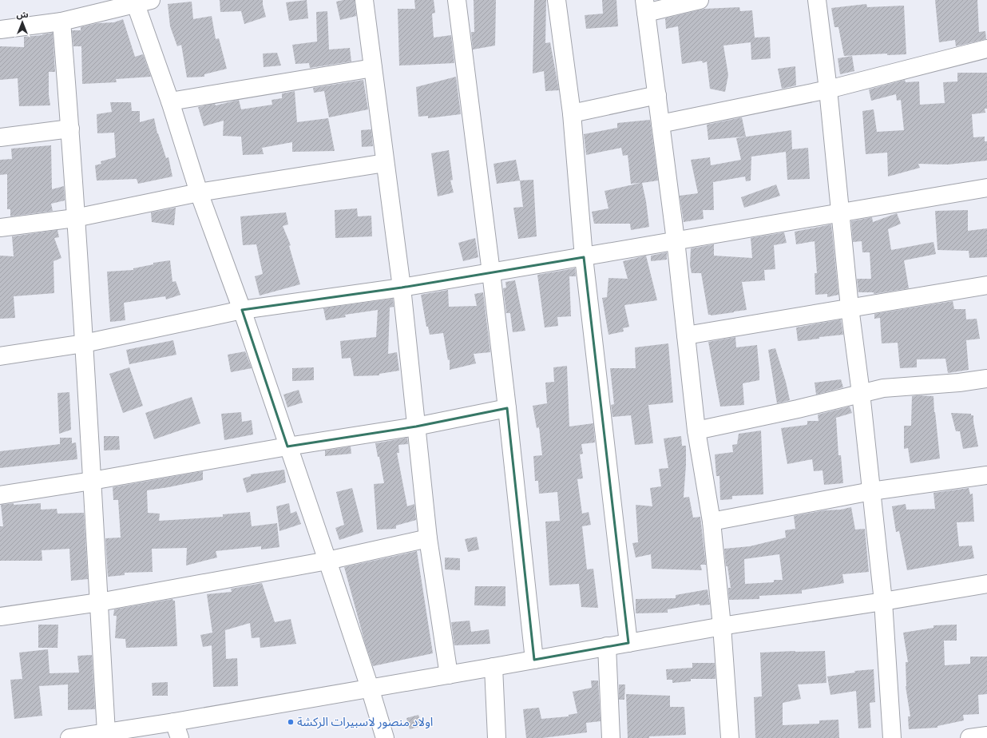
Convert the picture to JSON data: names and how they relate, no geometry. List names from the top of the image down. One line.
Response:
{"places":["اولاد منصور لاسبيرات الركشة"],"north":"top"}
